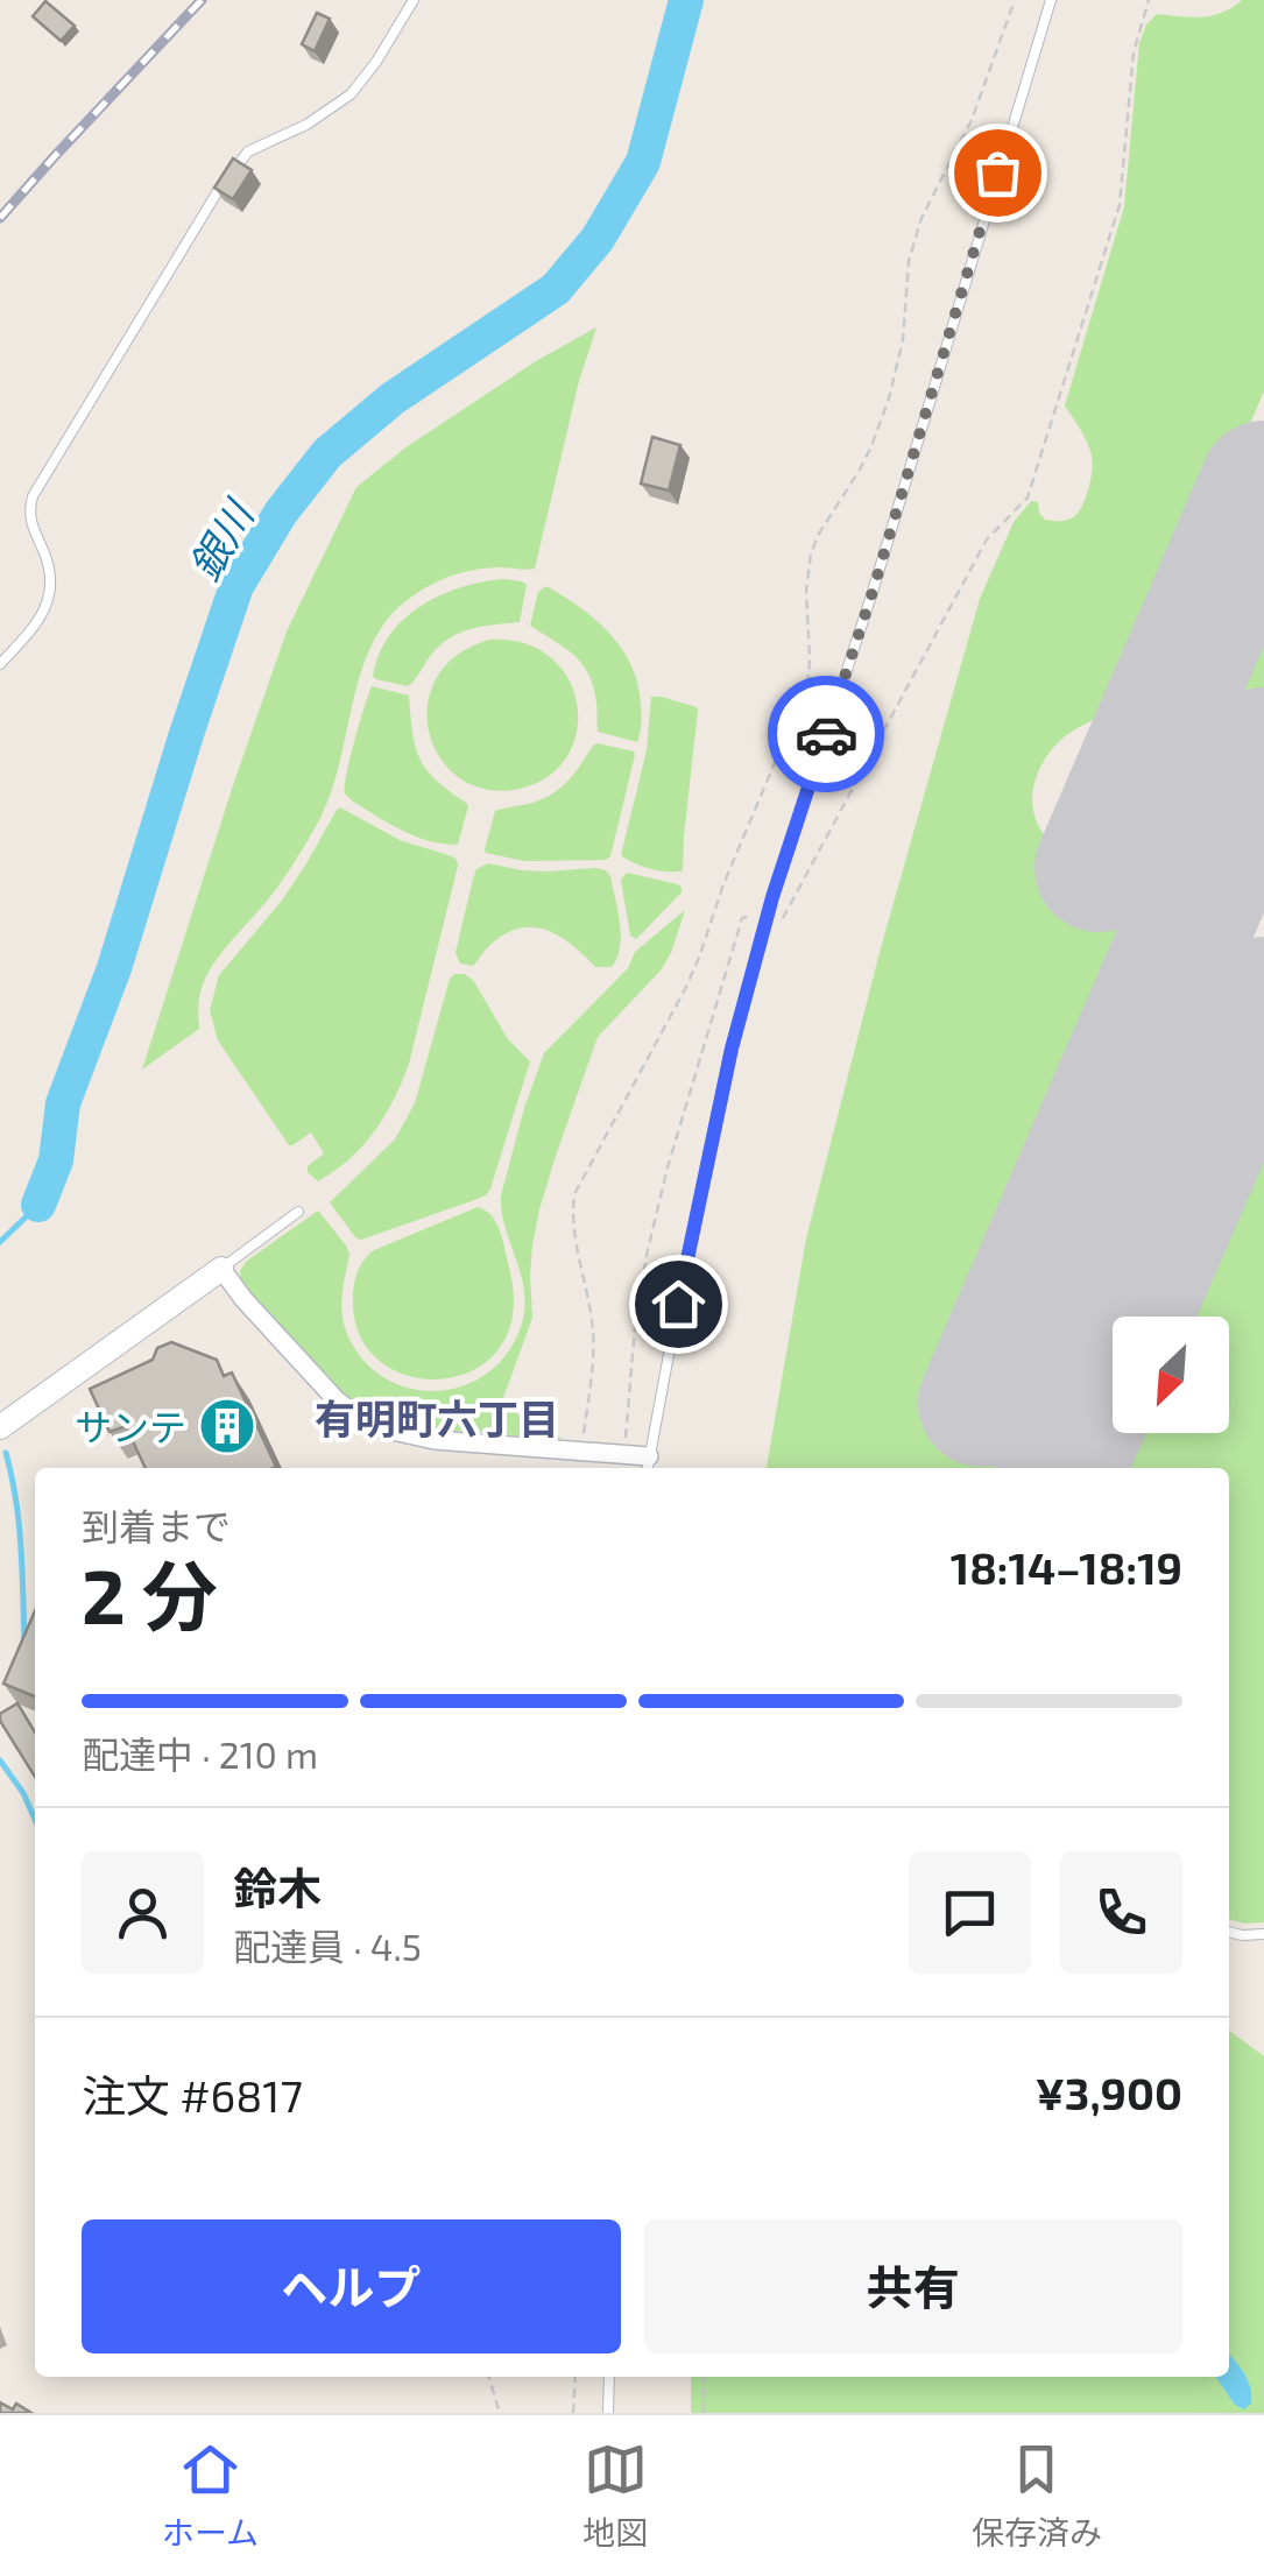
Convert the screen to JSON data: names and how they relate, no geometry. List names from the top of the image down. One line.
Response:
{"districts":["有明町六丁目"],"water":["銀川"],"places":{"building":["サンテ"]},"north":"bottom left","page":{"heading":["2 分","到着まで","18:14–18:19"],"panel":["鈴木","配達員 · 4.5","注文 #6817","¥3,900"],"bar":"配達中 · 210 m","buttons":["ヘルプ","共有"],"tabs":["ホーム","地図","保存済み"]}}
